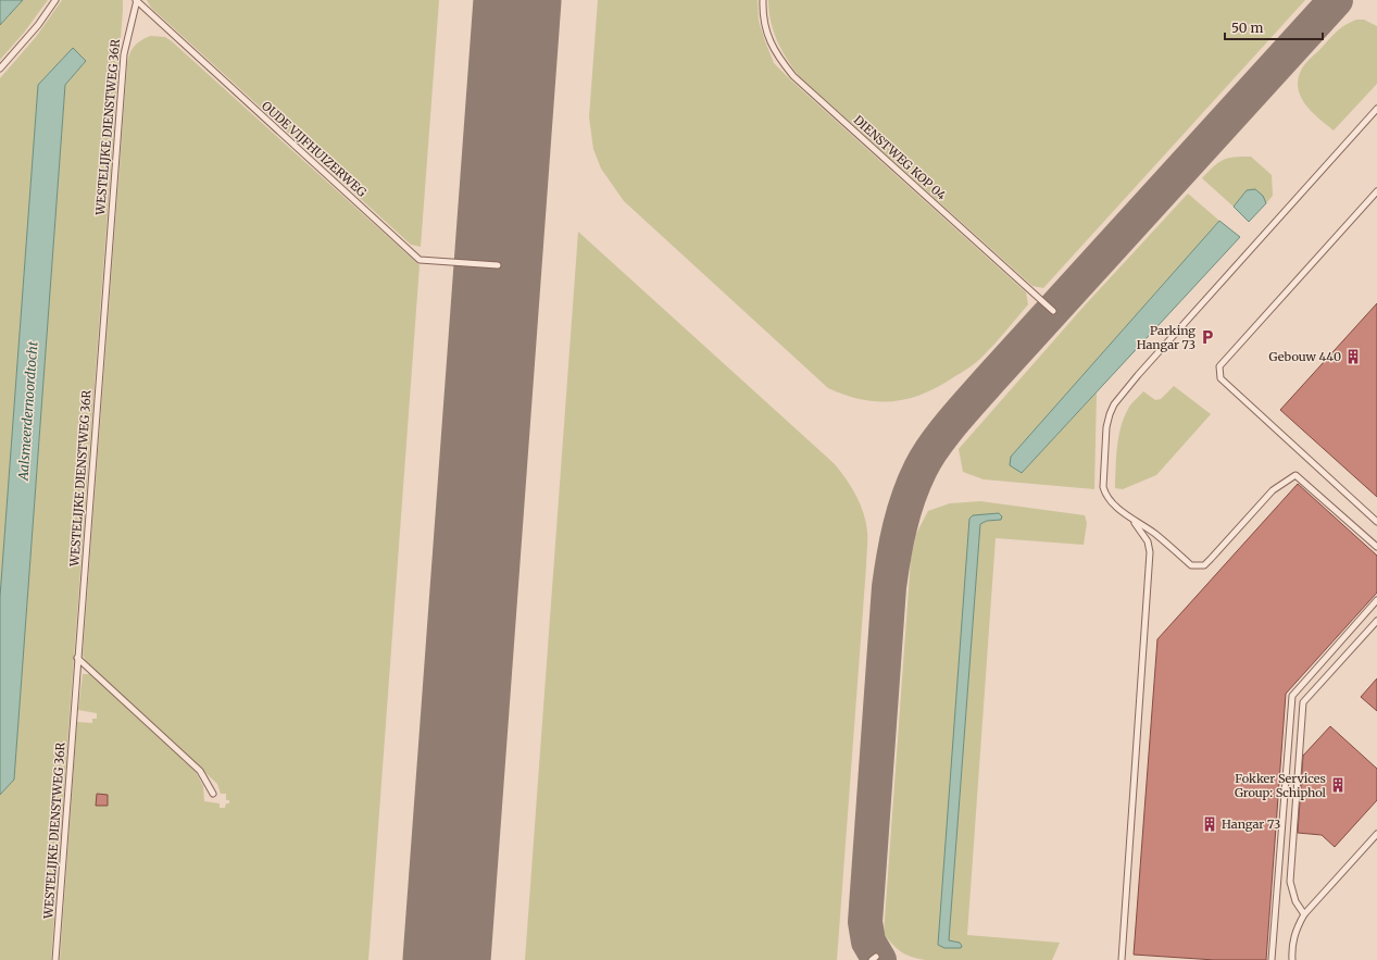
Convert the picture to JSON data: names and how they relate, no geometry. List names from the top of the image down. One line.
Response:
{"streets":{"lane":["WESTELIJKE DIENSTWEG 36R","OUDE VIJFHUIZERWEG","DIENSTWEG KOP 04"]},"crossings":[["WESTELIJKE DIENSTWEG 36R","OUDE VIJFHUIZERWEG"]],"water":["Aalsmeerdernoordtocht"],"places":{"parking":["Parking Hangar 73"],"building":["Gebouw 440","Fokker Services Group: Schiphol","Hangar 73"]},"scale_bar":"50 m"}
